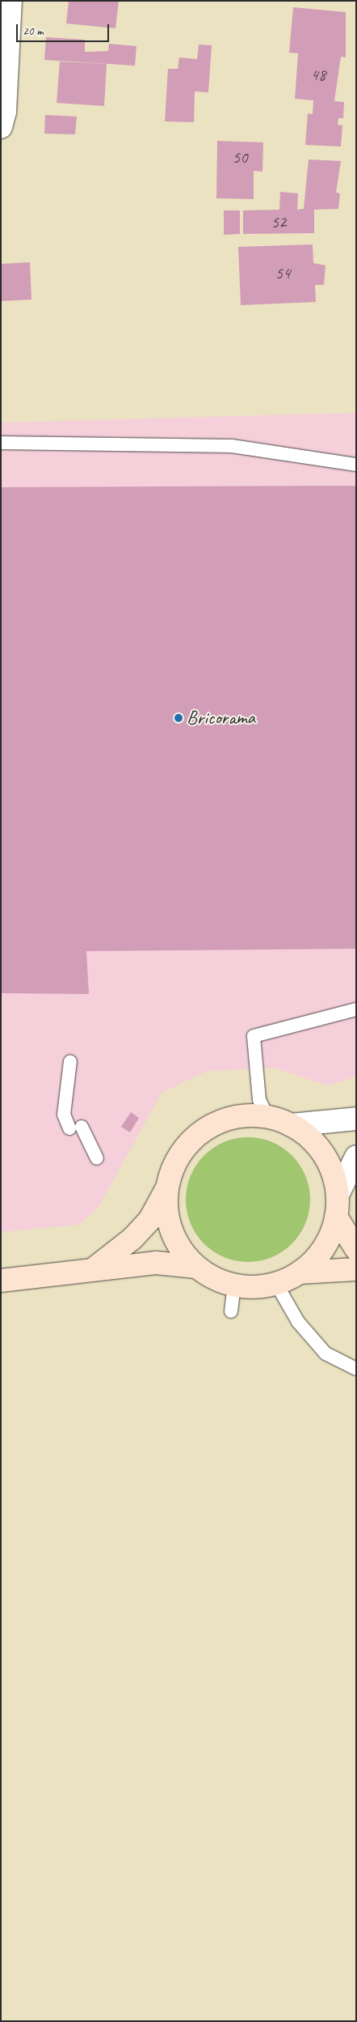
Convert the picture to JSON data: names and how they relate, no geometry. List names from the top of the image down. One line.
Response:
{"places":["Bricorama"],"house_numbers":["48","50","52","54"],"scale_bar":"20 m"}
